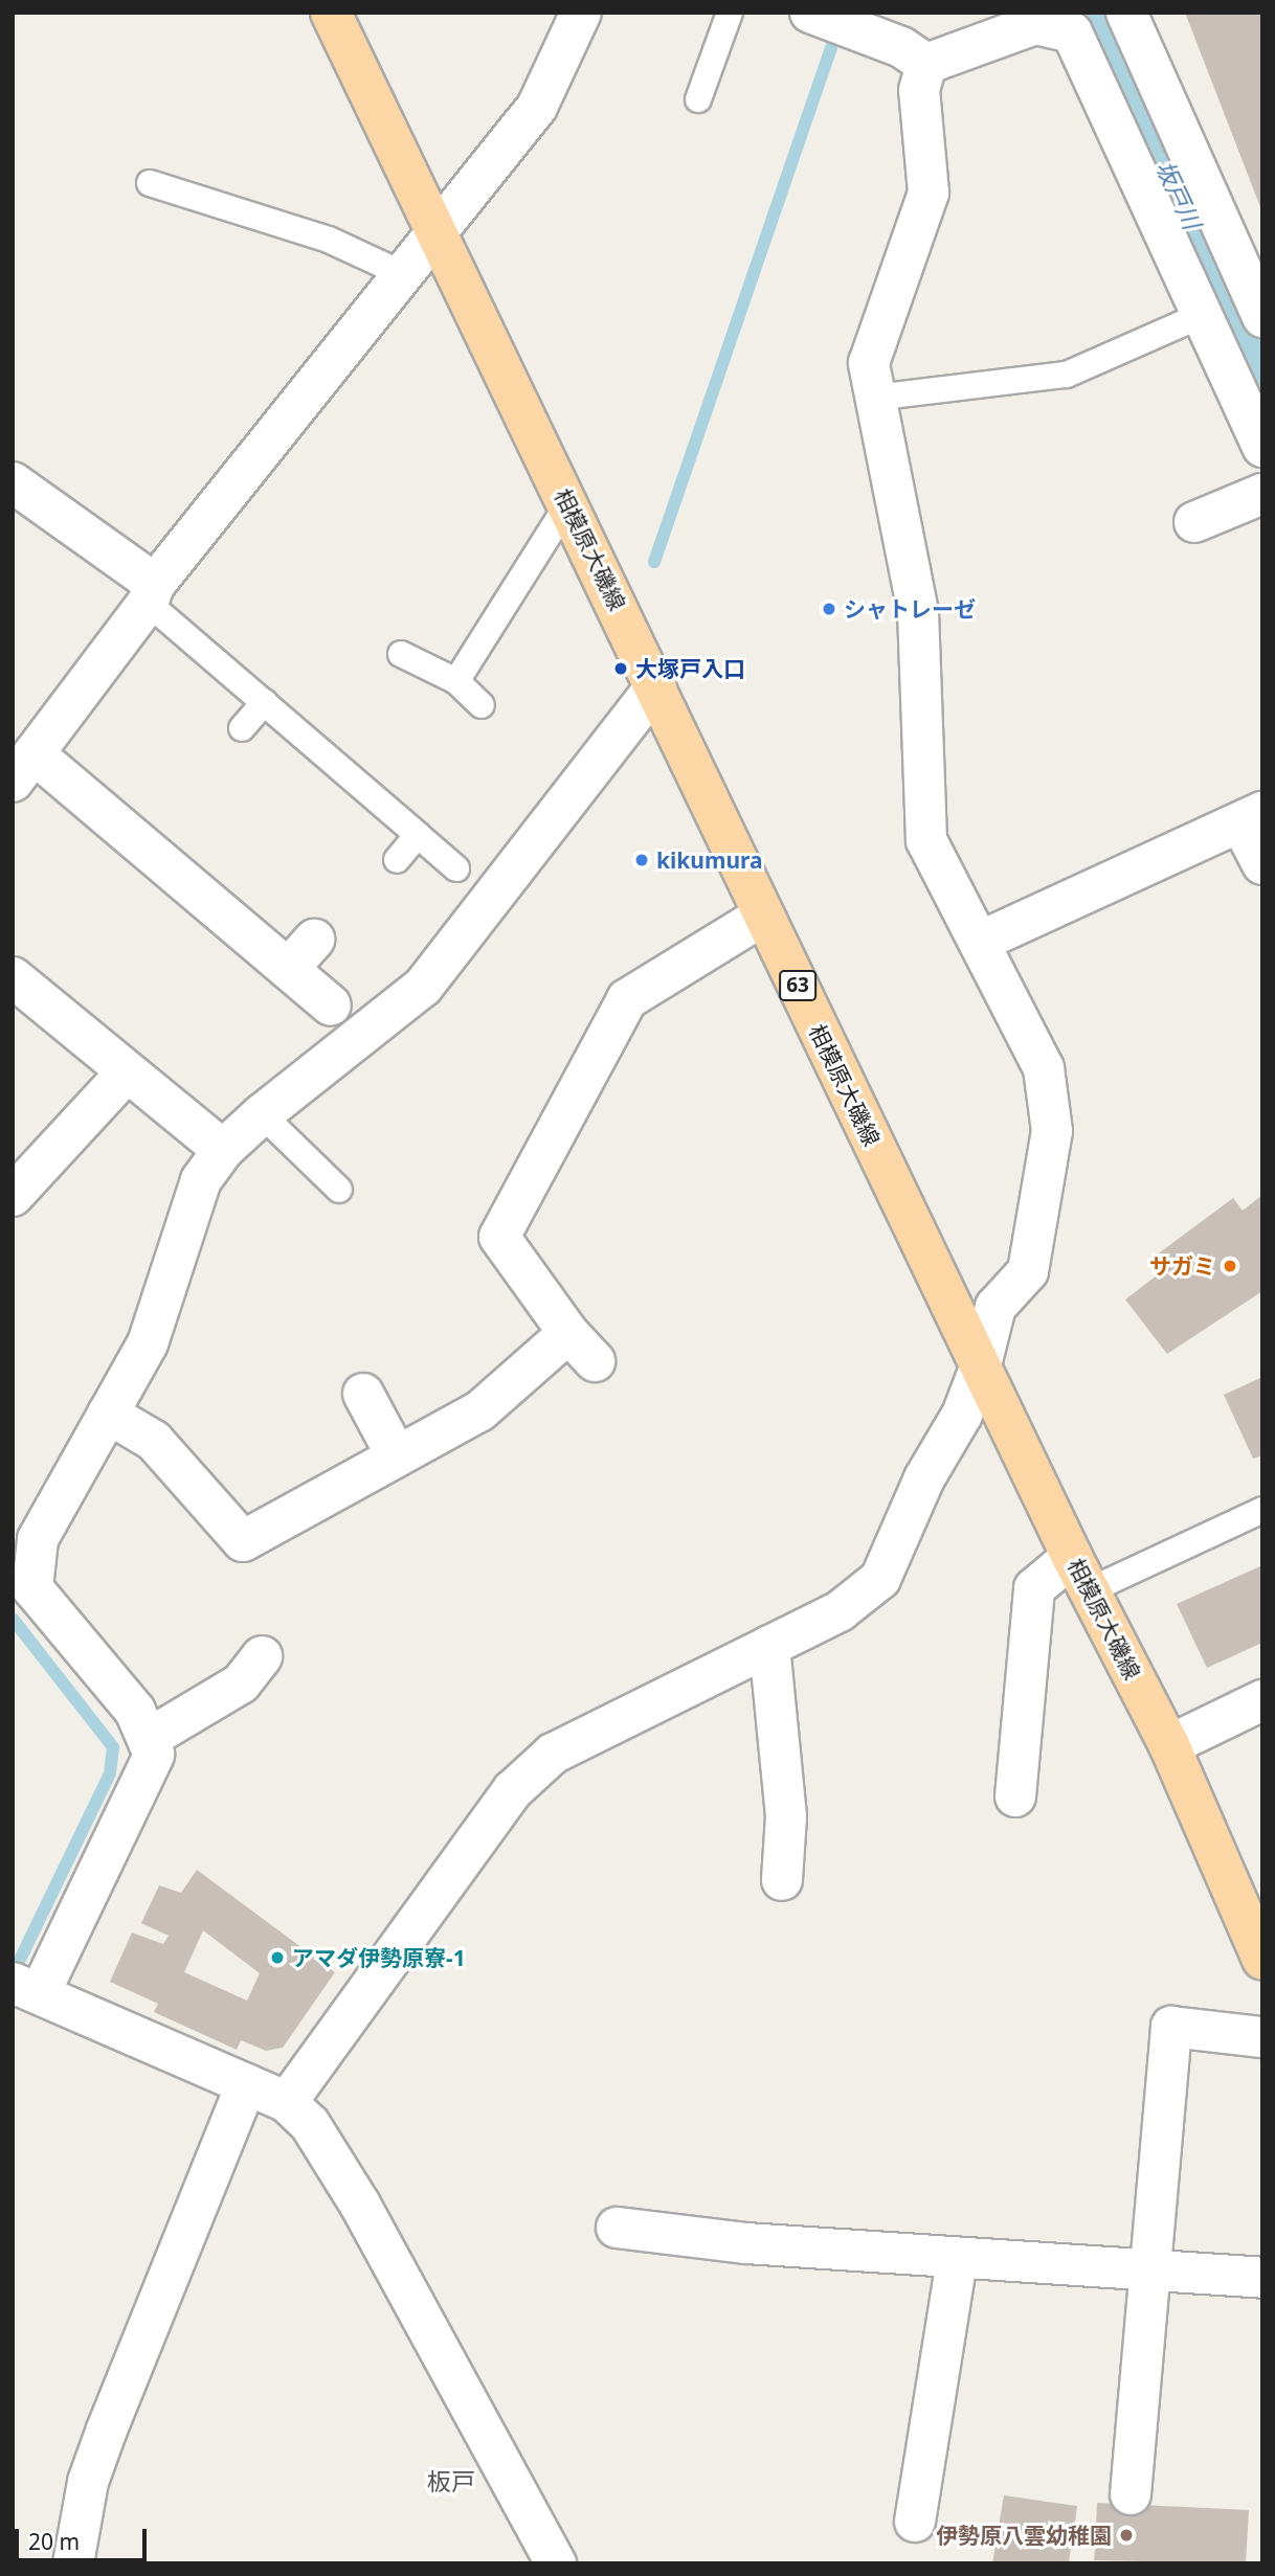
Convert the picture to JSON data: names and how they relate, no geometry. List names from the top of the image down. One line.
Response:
{"streets":{"main road":["相模原大磯線","63"]},"districts":["板戸"],"water":["坂戸川"],"places":["シャトレーゼ","大塚戸入口","kikumura","サガミ","アマダ伊勢原寮-1","伊勢原八雲幼稚園"],"scale_bar":"20 m"}
